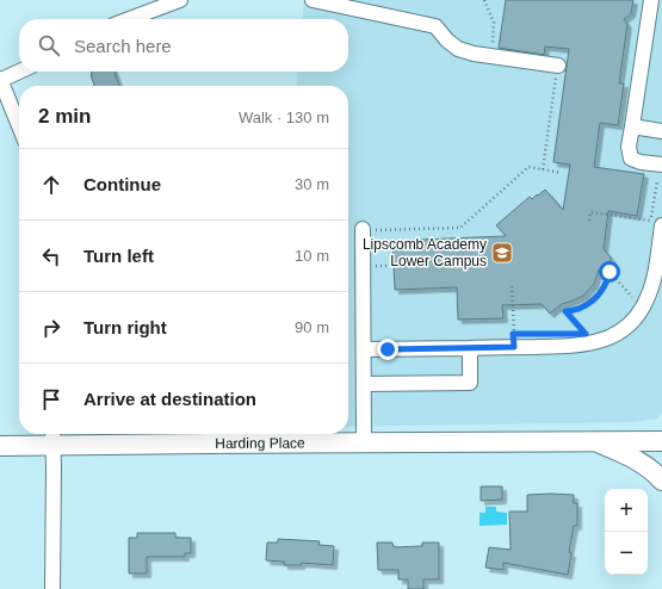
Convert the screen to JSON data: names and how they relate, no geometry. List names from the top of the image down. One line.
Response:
{"streets":{"main road":["Harding Place"]},"places":{"school or university":["Lipscomb Academy Lower Campus"]},"page":{"search":"Search here","heading":["2 min","Walk · 130 m"],"list":[["Continue","30 m"],["Turn left","10 m"],["Turn right","90 m"],"Arrive at destination"],"map_buttons":["+","−"]}}
